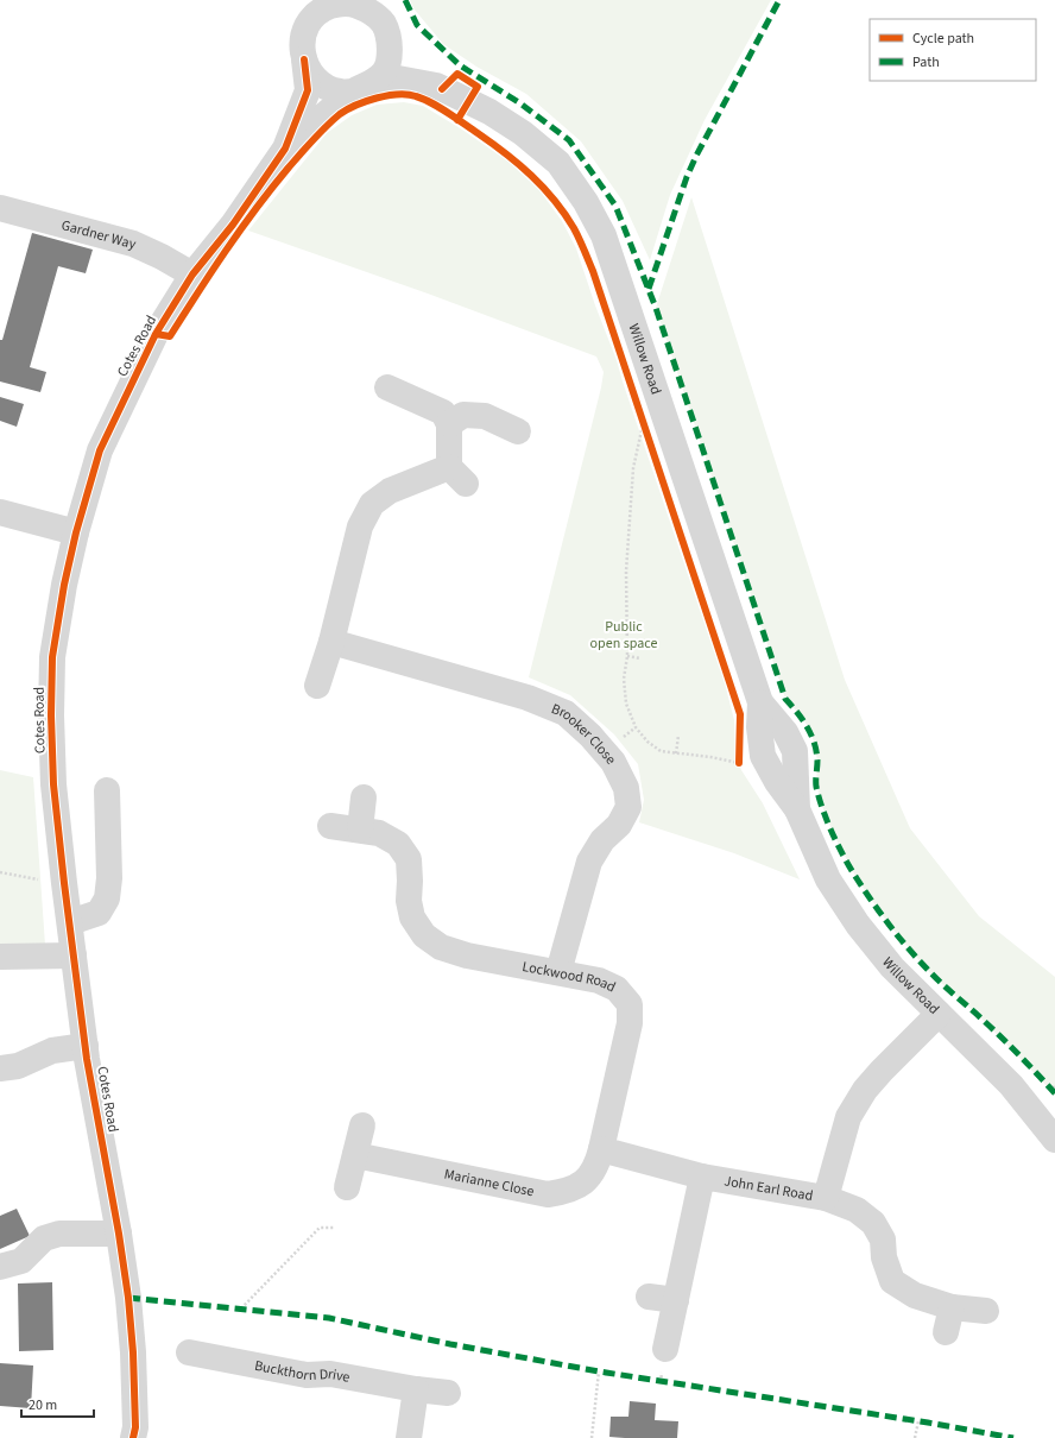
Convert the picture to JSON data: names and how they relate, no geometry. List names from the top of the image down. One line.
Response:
{"streets":{"street":["Gardner Way","Cotes Road","Willow Road","Brooker Close","Lockwood Road","Marianne Close","John Earl Road","Buckthorn Drive"]},"crossings":[["Gardner Way","Cotes Road"],["Cotes Road","Willow Road"],["Willow Road","John Earl Road"],["Brooker Close","Lockwood Road"],["Lockwood Road","Marianne Close"]],"parks":["Public open space"],"legend":["Cycle path","Path"],"scale_bar":"20 m"}
